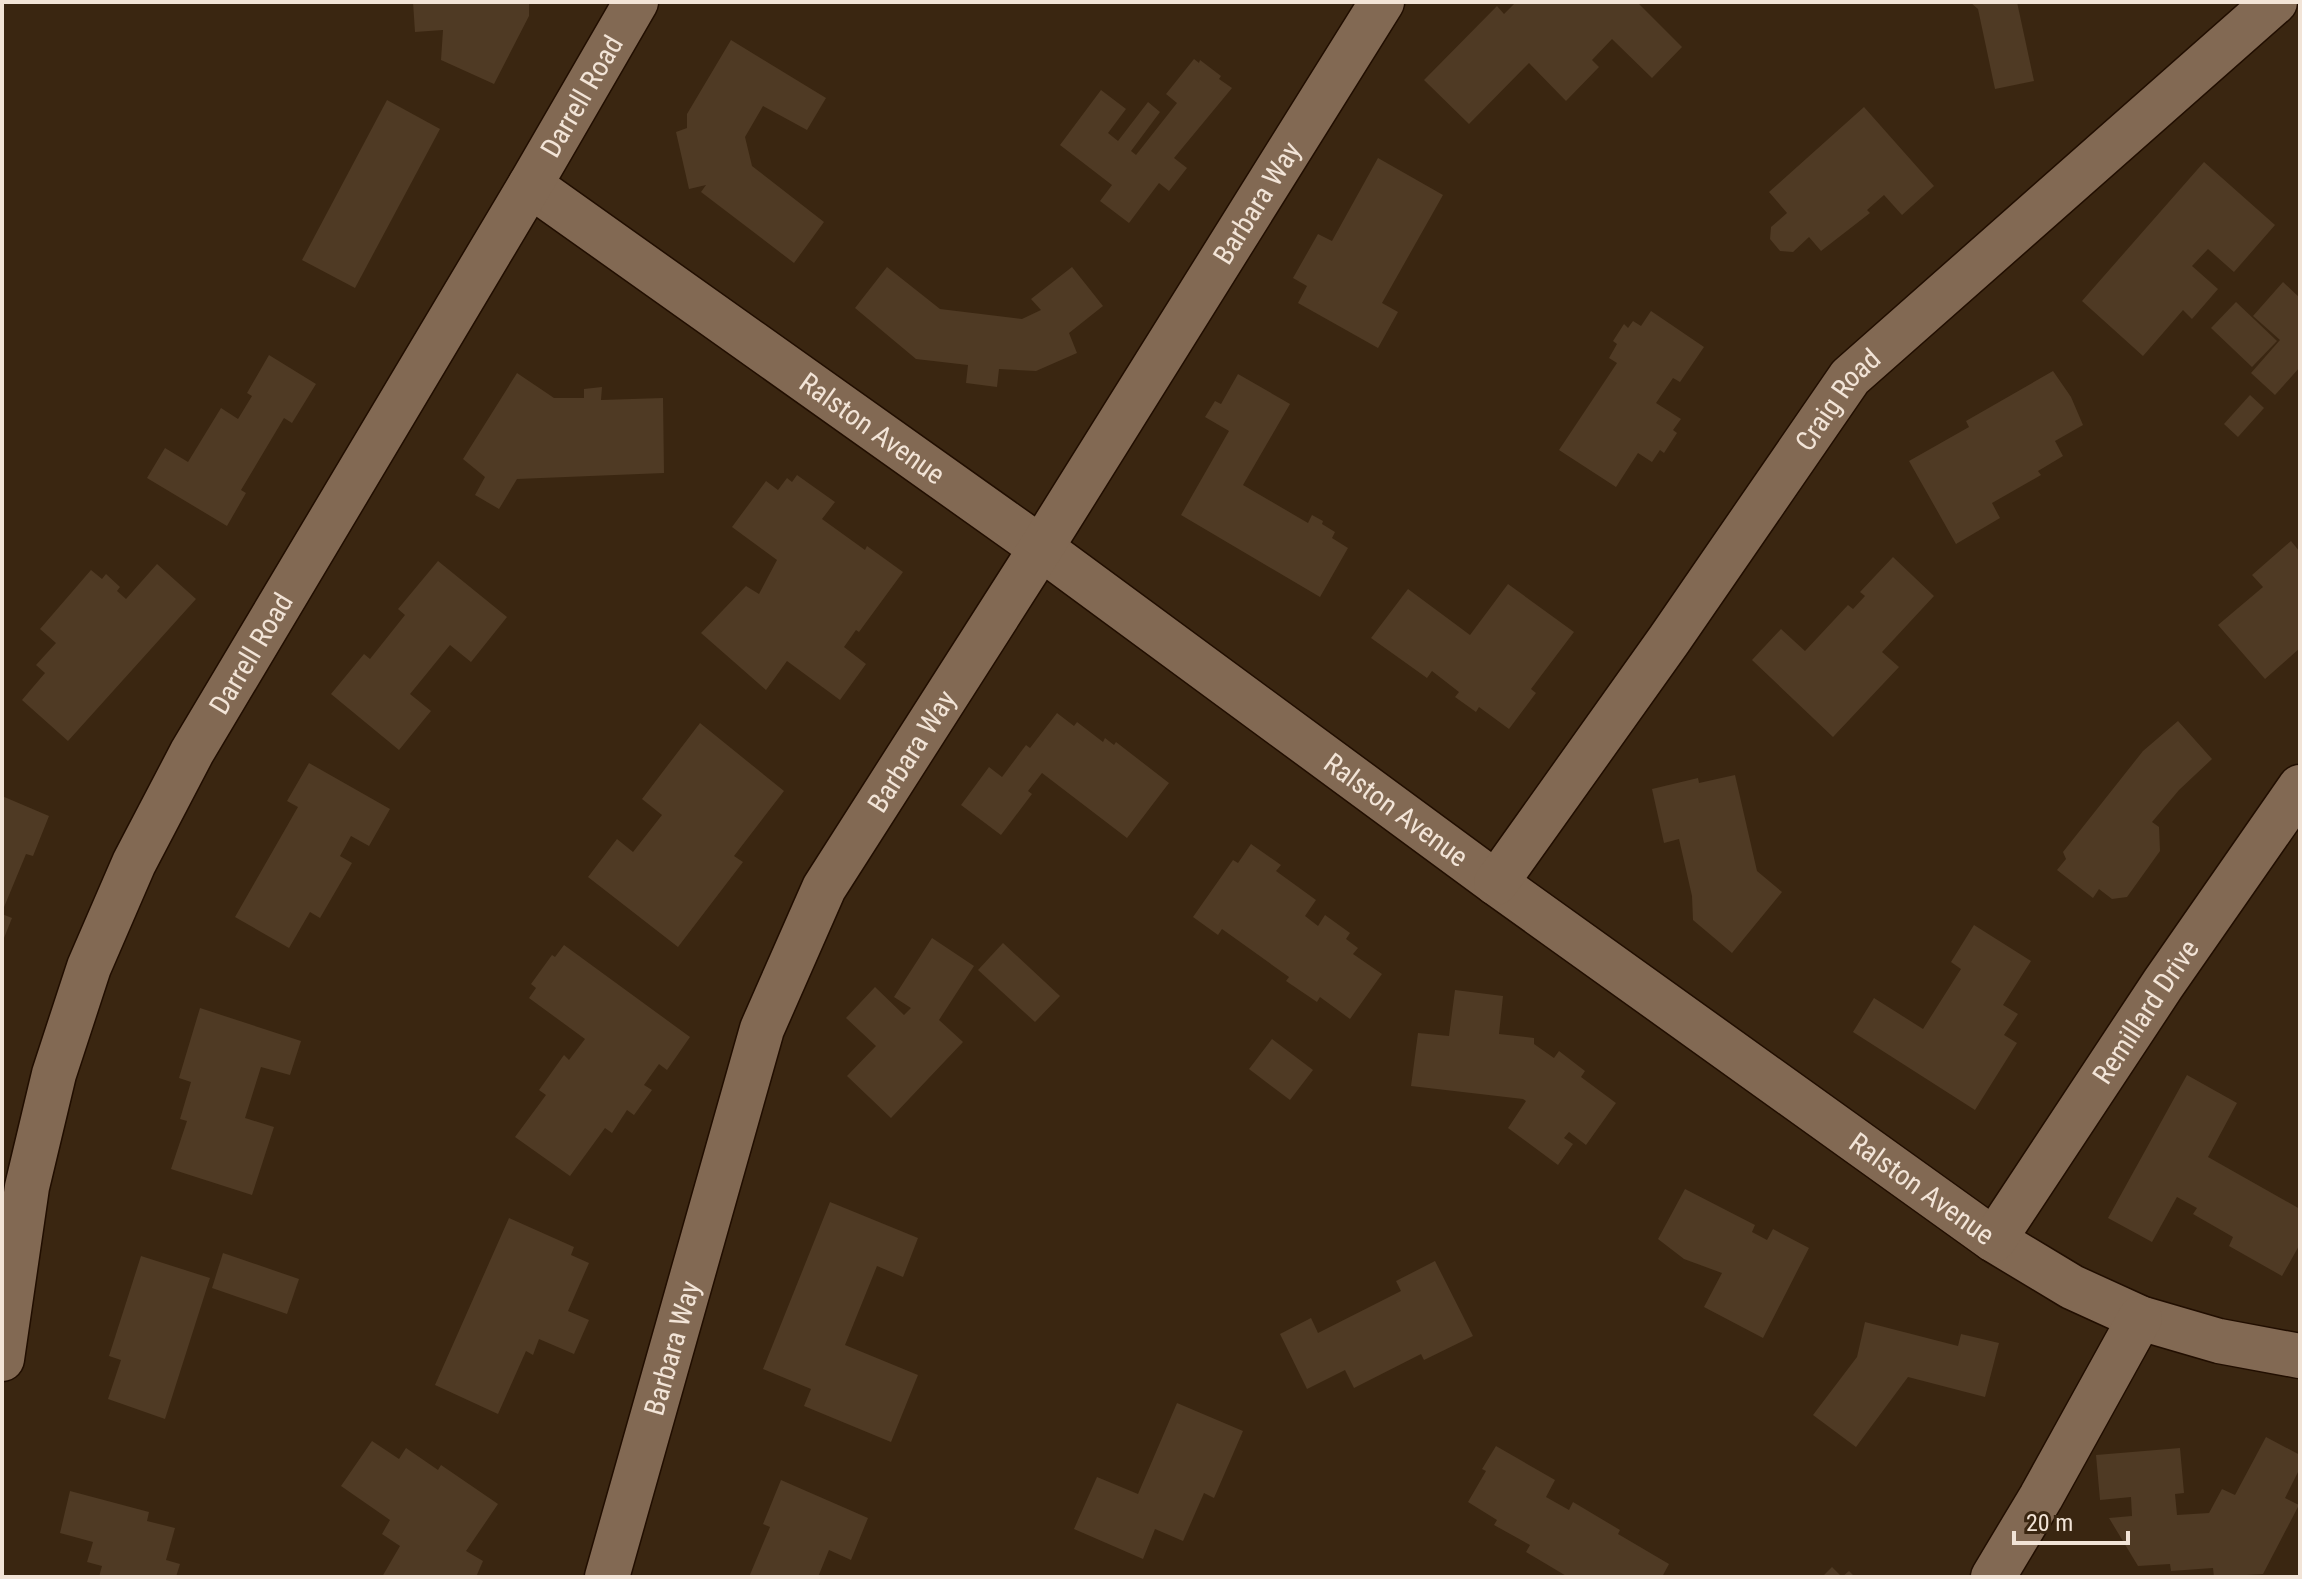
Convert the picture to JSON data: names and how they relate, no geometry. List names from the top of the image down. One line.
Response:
{"streets":{"street":["Darrell Road","Barbara Way","Craig Road","Ralston Avenue","Remillard Drive"]},"crossings":[["Darrell Road","Ralston Avenue"],["Barbara Way","Ralston Avenue"],["Craig Road","Ralston Avenue"],["Ralston Avenue","Remillard Drive"]],"scale_bar":"20 m"}
